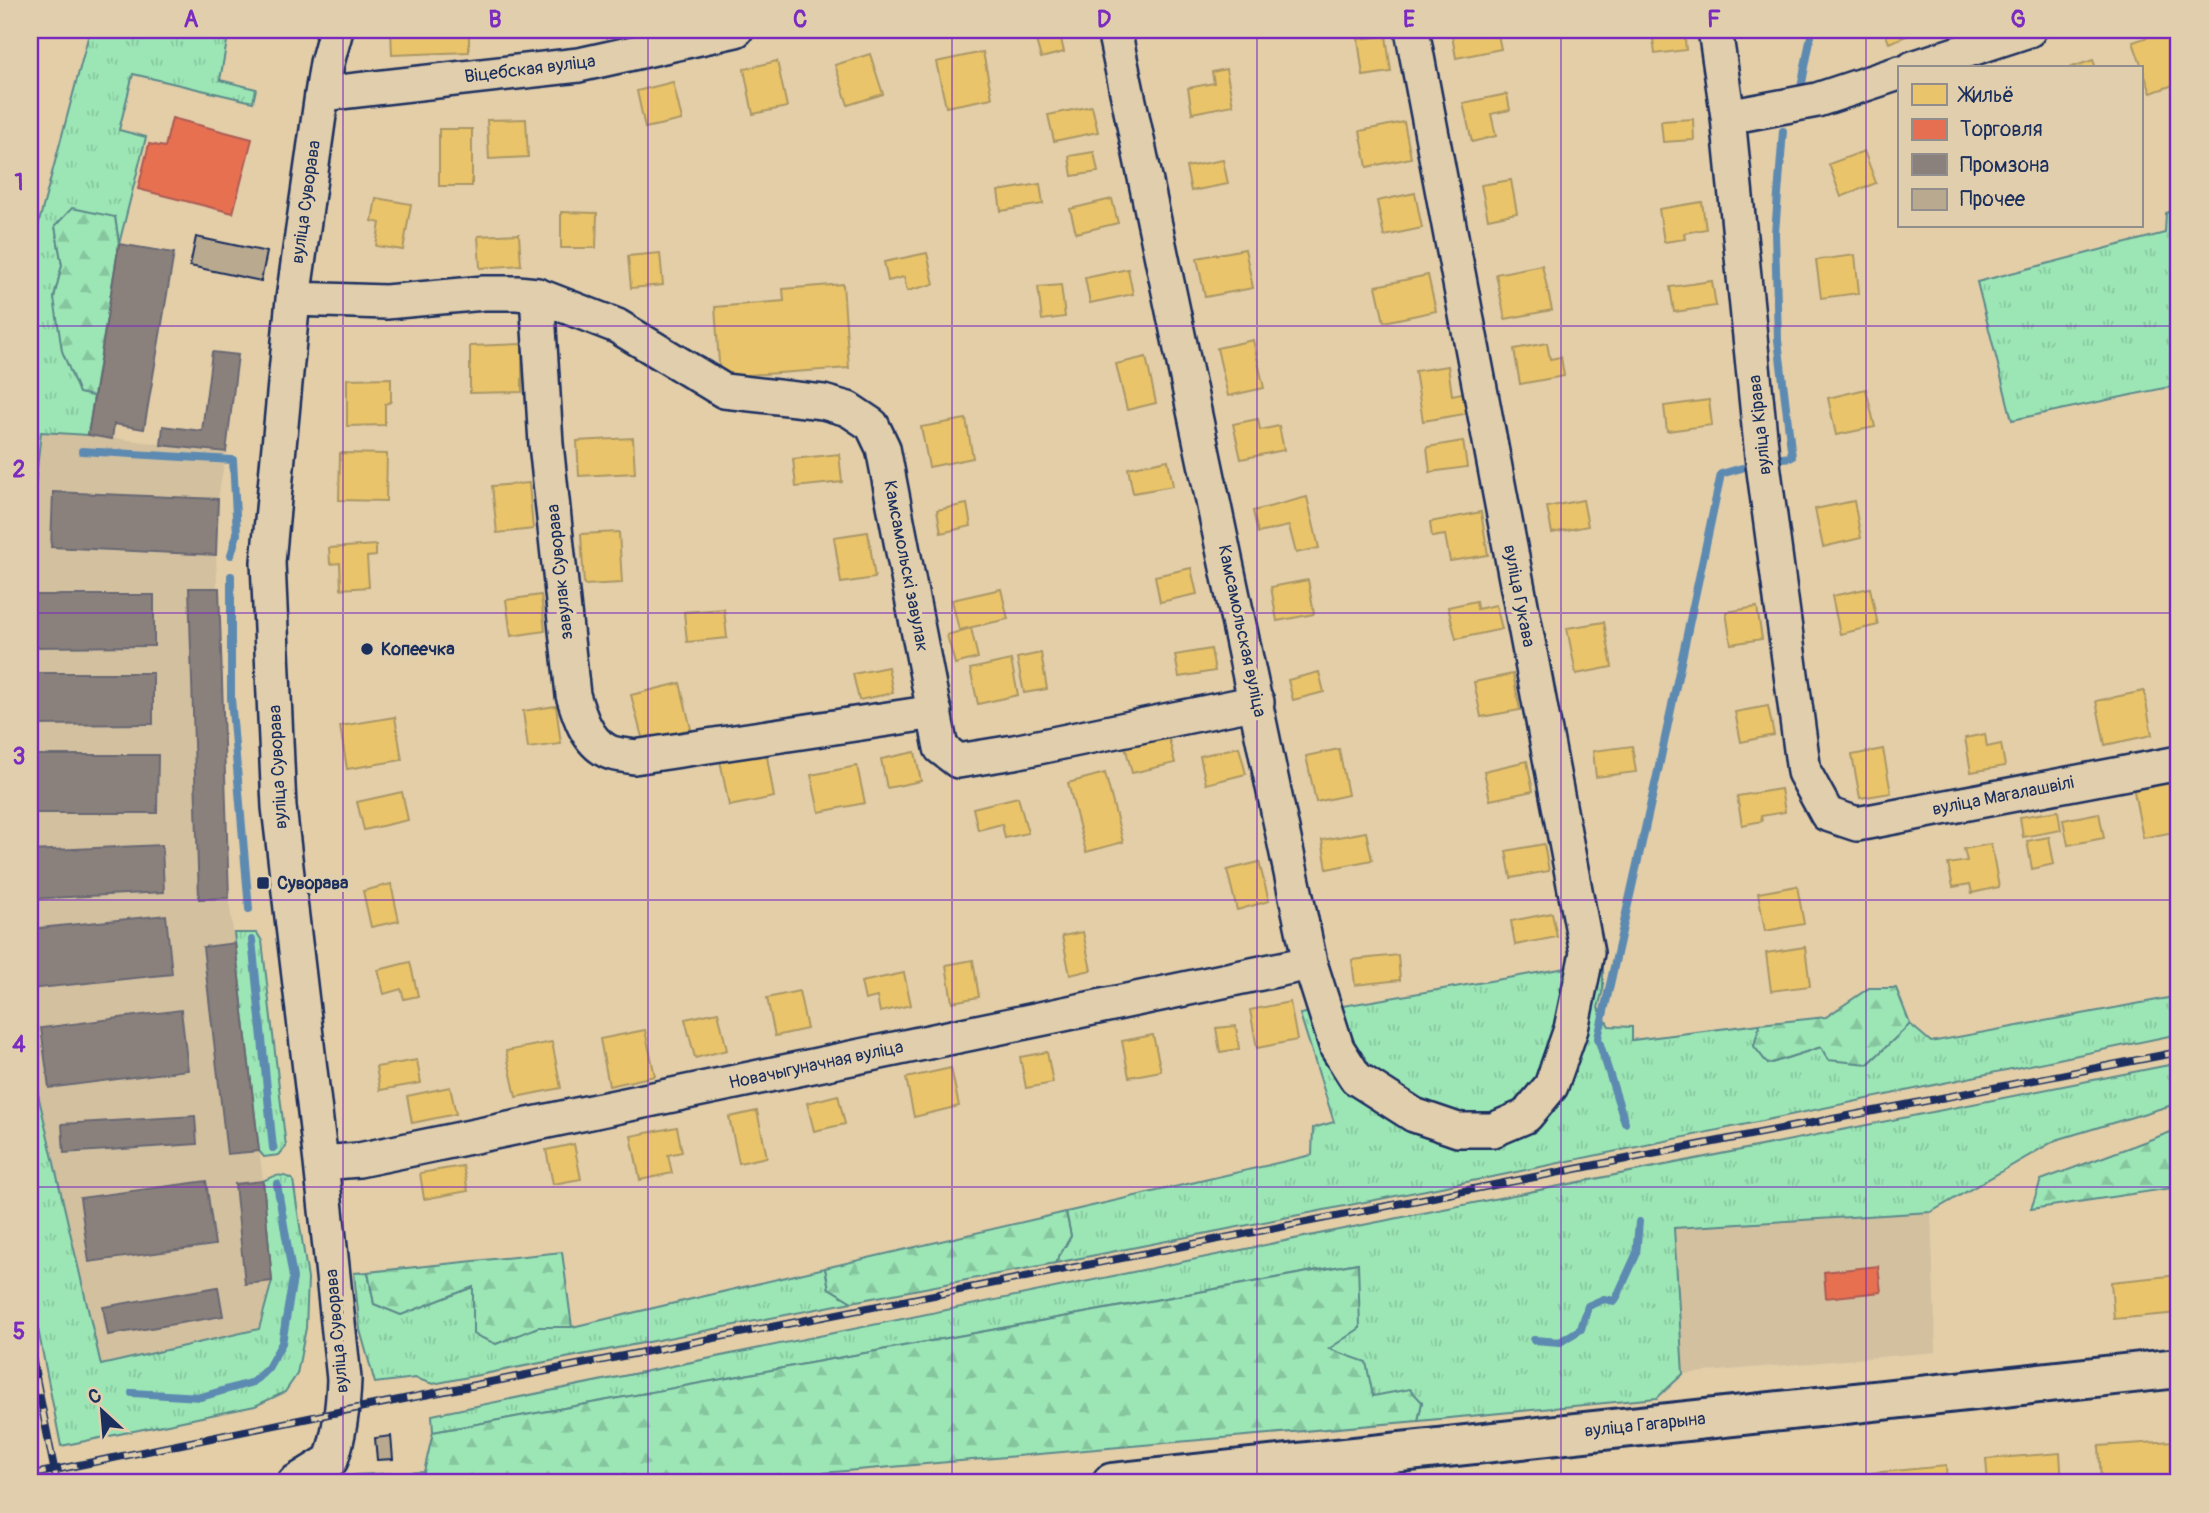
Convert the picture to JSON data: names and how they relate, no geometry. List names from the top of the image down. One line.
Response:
{"streets":{"main road":["вуліца Гагарына"],"street":["Віцебская вуліца","вуліца Суворава","вуліца Кірава","Камсамольскі завулак","завулак Суворава","вуліца Гукава","Камсамольская вуліца","вуліца Магалашвілі","Новачыгуначная вуліца"]},"crossings":[["Віцебская вуліца","вуліца Суворава"],["вуліца Суворава","Новачыгуначная вуліца"],["вуліца Кірава","вуліца Магалашвілі"],["Камсамольскі завулак","завулак Суворава"],["Камсамольскі завулак","Камсамольская вуліца"],["вуліца Гукава","Камсамольская вуліца"],["Камсамольская вуліца","Новачыгуначная вуліца"]],"places":{"other":["Копеечка"],"transit":["Суворава"]},"legend":["Жильё","Торговля","Промзона","Прочее"],"north":"top left","grid":{"columns":["A","B","C","D","E","F","G"],"rows":["1","2","3","4","5"]}}
